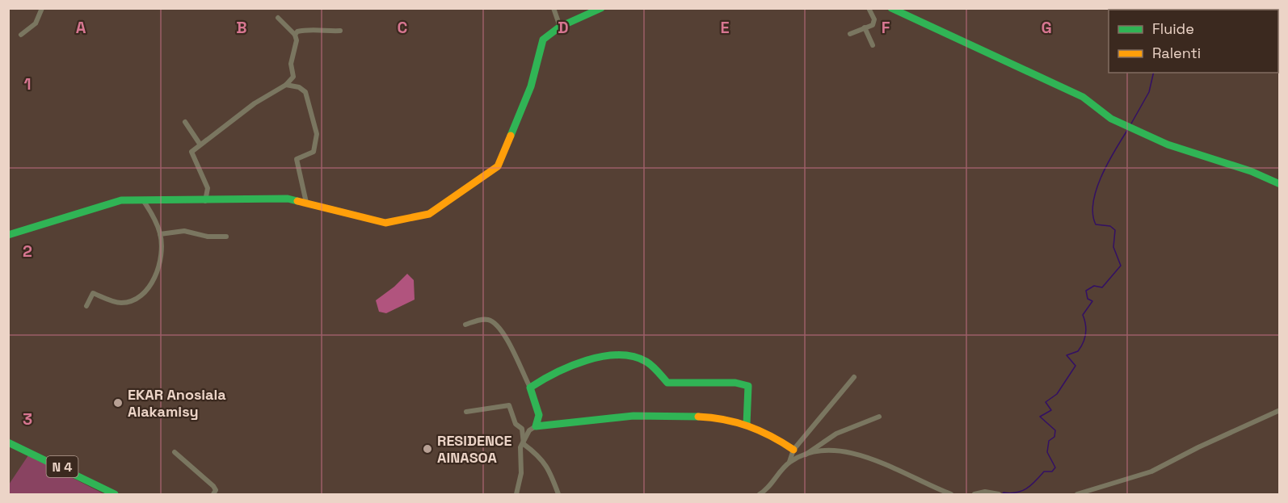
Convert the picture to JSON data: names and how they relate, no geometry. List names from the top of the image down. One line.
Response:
{"streets":{"street":["N 4"]},"places":["EKAR Anosiala Alakamisy","RESIDENCE AINASOA"],"legend":["Fluide","Ralenti"],"grid":{"columns":["A","B","C","D","E","F","G"],"rows":["1","2","3"]}}
